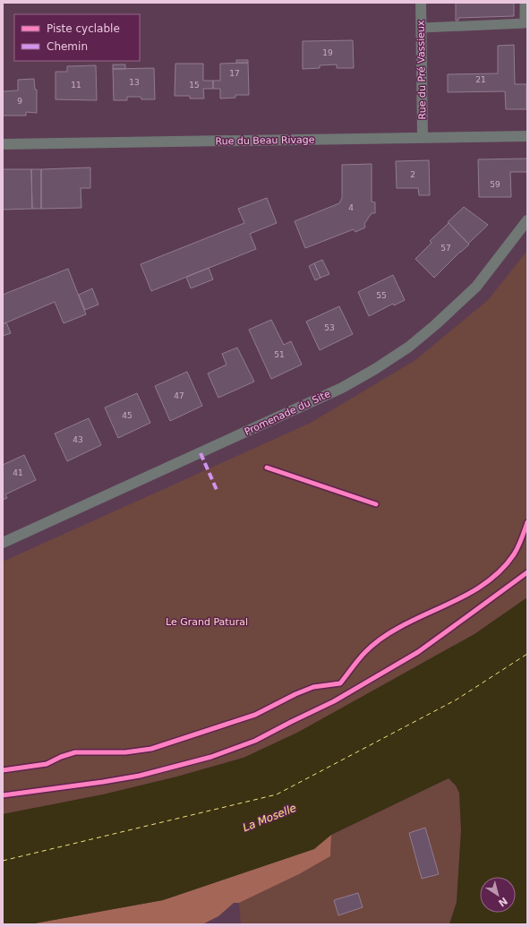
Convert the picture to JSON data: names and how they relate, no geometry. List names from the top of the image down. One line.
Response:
{"streets":{"street":["Rue du Pré Vassieux","Rue du Beau Rivage","Promenade du Site"]},"crossings":[["Rue du Pré Vassieux","Rue du Beau Rivage"]],"water":["La Moselle"],"parks":["Le Grand Patural"],"house_numbers":["19","17","21","13","11","15","9","2","59","4","57","55","53","51","47","45","43","41"],"legend":["Piste cyclable","Chemin"],"north":"bottom right"}
